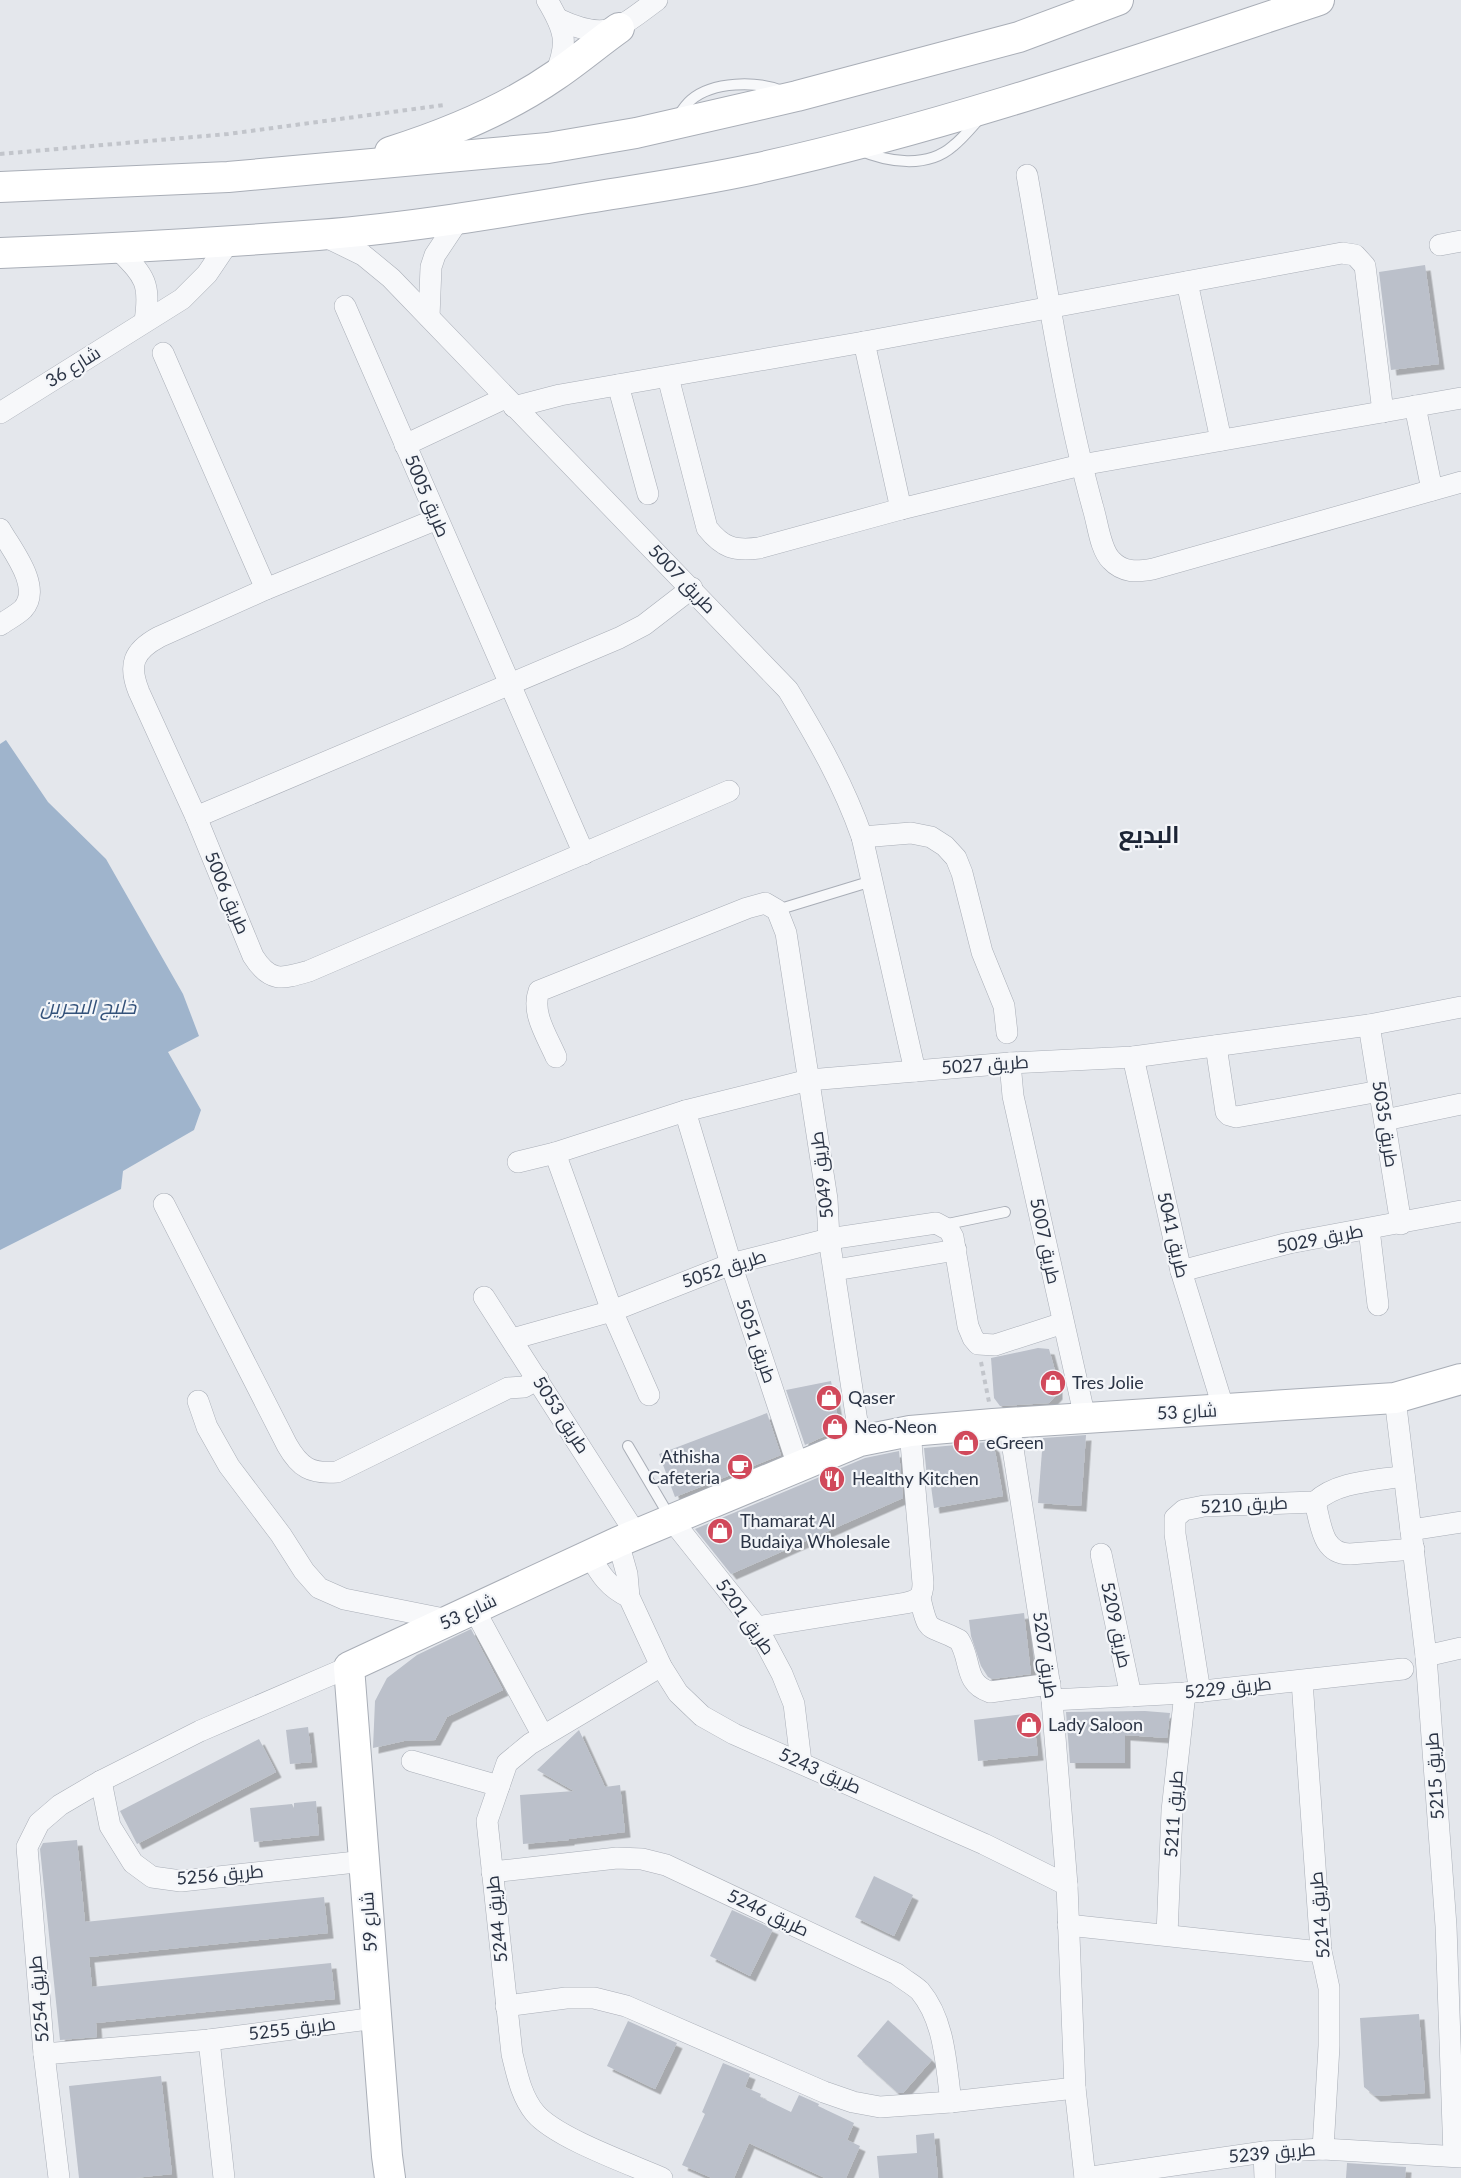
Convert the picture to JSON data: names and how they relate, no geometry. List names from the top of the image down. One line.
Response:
{"streets":{"street":["شارع 36","طريق 5005","طريق 5007","طريق 5006","طريق 5027","طريق 5035","طريق 5049","طريق 5041","طريق 5029","طريق 5052","طريق 5051","شارع 53","طريق 5053","طريق 5210","طريق 5201","طريق 5209","طريق 5207","طريق 5229","طريق 5243","طريق 5215","طريق 5211","طريق 5256","طريق 5246","طريق 5214","طريق 5244","شارع 59","طريق 5254","طريق 5255","طريق 5239"]},"crossings":[["طريق 5005","طريق 5006"],["طريق 5007","طريق 5027"],["طريق 5007","شارع 53"],["طريق 5027","طريق 5035"],["طريق 5027","طريق 5049"],["طريق 5027","طريق 5041"],["طريق 5027","طريق 5051"],["طريق 5035","طريق 5029"],["طريق 5049","طريق 5052"],["طريق 5049","شارع 53"],["طريق 5041","طريق 5029"],["طريق 5041","شارع 53"],["طريق 5052","طريق 5051"],["طريق 5052","طريق 5053"],["طريق 5051","شارع 53"],["شارع 53","طريق 5053"],["شارع 53","طريق 5201"],["شارع 53","طريق 5207"],["شارع 53","طريق 5243"],["شارع 53","طريق 5215"],["شارع 53","طريق 5256"],["شارع 53","شارع 59"],["شارع 53","طريق 5254"],["طريق 5053","طريق 5243"],["طريق 5210","طريق 5211"],["طريق 5201","طريق 5243"],["طريق 5209","طريق 5229"],["طريق 5207","طريق 5229"],["طريق 5207","طريق 5243"],["طريق 5207","طريق 5239"],["طريق 5229","طريق 5211"],["طريق 5229","طريق 5214"],["طريق 5243","طريق 5244"],["طريق 5215","طريق 5239"],["طريق 5256","شارع 59"],["طريق 5246","طريق 5244"],["طريق 5214","طريق 5239"],["شارع 59","طريق 5255"],["طريق 5254","طريق 5255"]],"districts":["البديع"],"water":["خليج البحرين"],"places":{"shop":["Tres Jolie","Qaser","Neo-Neon","eGreen","Thamarat Al Budaiya Wholesale","Lady Saloon"],"cafe":["Athisha Cafeteria"],"restaurant":["Healthy Kitchen"]}}
